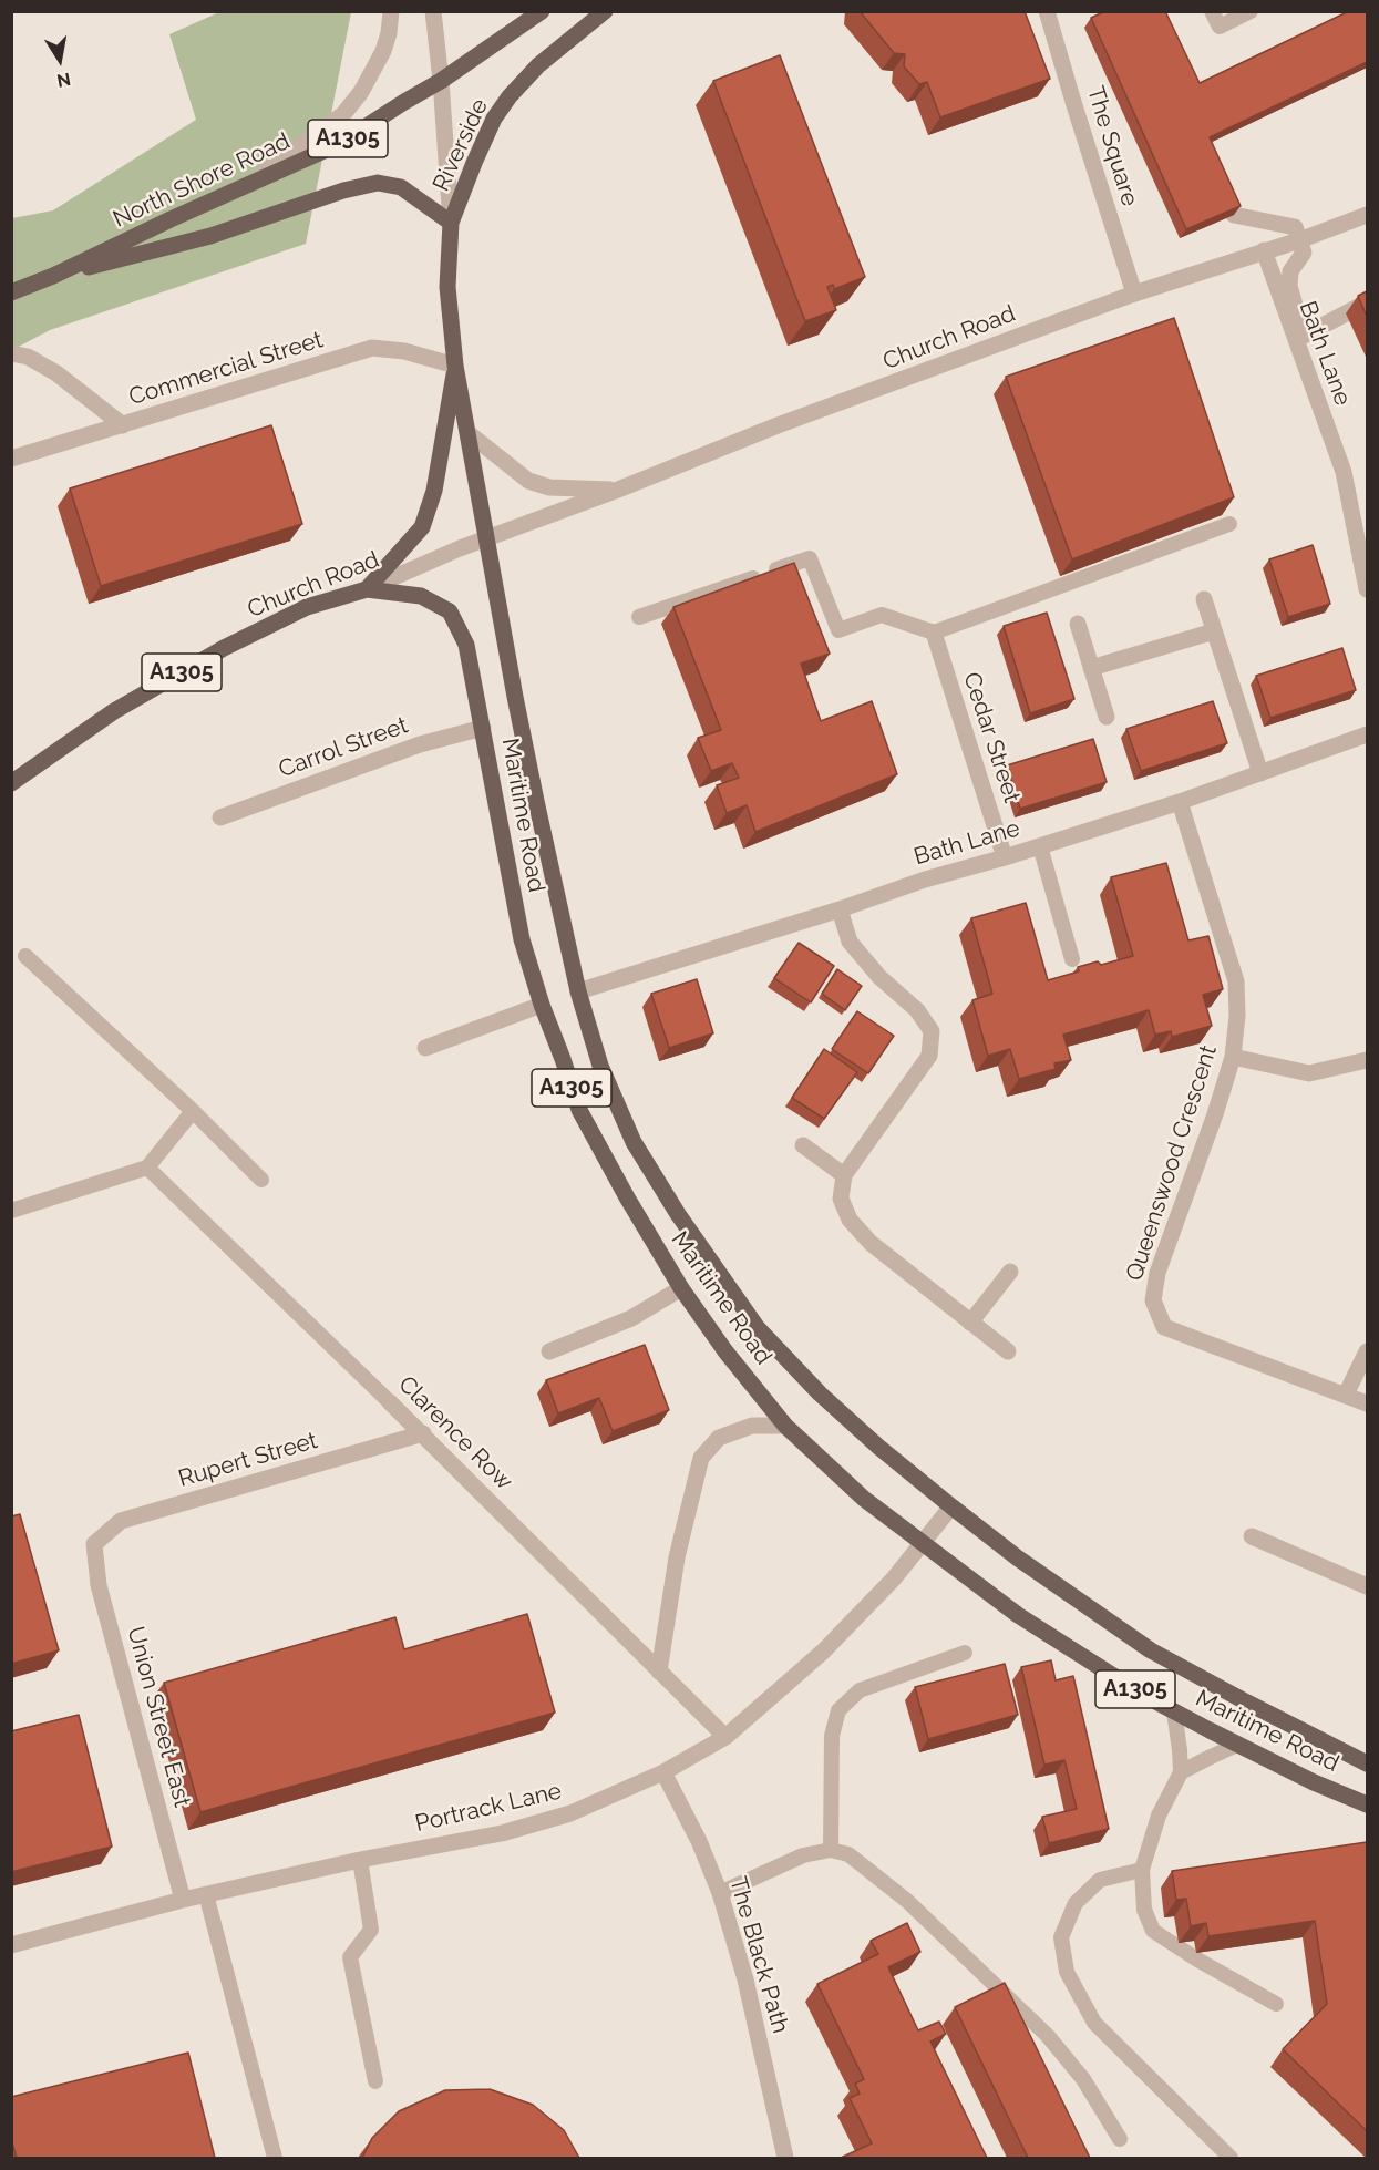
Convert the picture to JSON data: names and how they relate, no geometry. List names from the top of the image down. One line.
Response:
{"streets":{"main road":["A1305","Riverside","North Shore Road","Church Road","Maritime Road"],"street":["The Square","Bath Lane","Commercial Street","Cedar Street","Carrol Street","Queenswood Crescent","Clarence Row","Rupert Street","Union Street East","Portrack Lane","The Black Path"]},"crossings":[["A1305","Riverside"],["A1305","North Shore Road"],["Riverside","North Shore Road"],["Riverside","Church Road"],["Riverside","Commercial Street"],["Riverside","Maritime Road"],["The Square","Church Road"],["Church Road","Bath Lane"],["Church Road","Maritime Road"],["Bath Lane","Cedar Street"],["Bath Lane","Maritime Road"],["Bath Lane","Queenswood Crescent"],["Carrol Street","Maritime Road"],["Maritime Road","Portrack Lane"],["Clarence Row","Rupert Street"],["Clarence Row","Portrack Lane"],["Rupert Street","Union Street East"],["Union Street East","Portrack Lane"],["Portrack Lane","The Black Path"]],"north":"bottom"}
